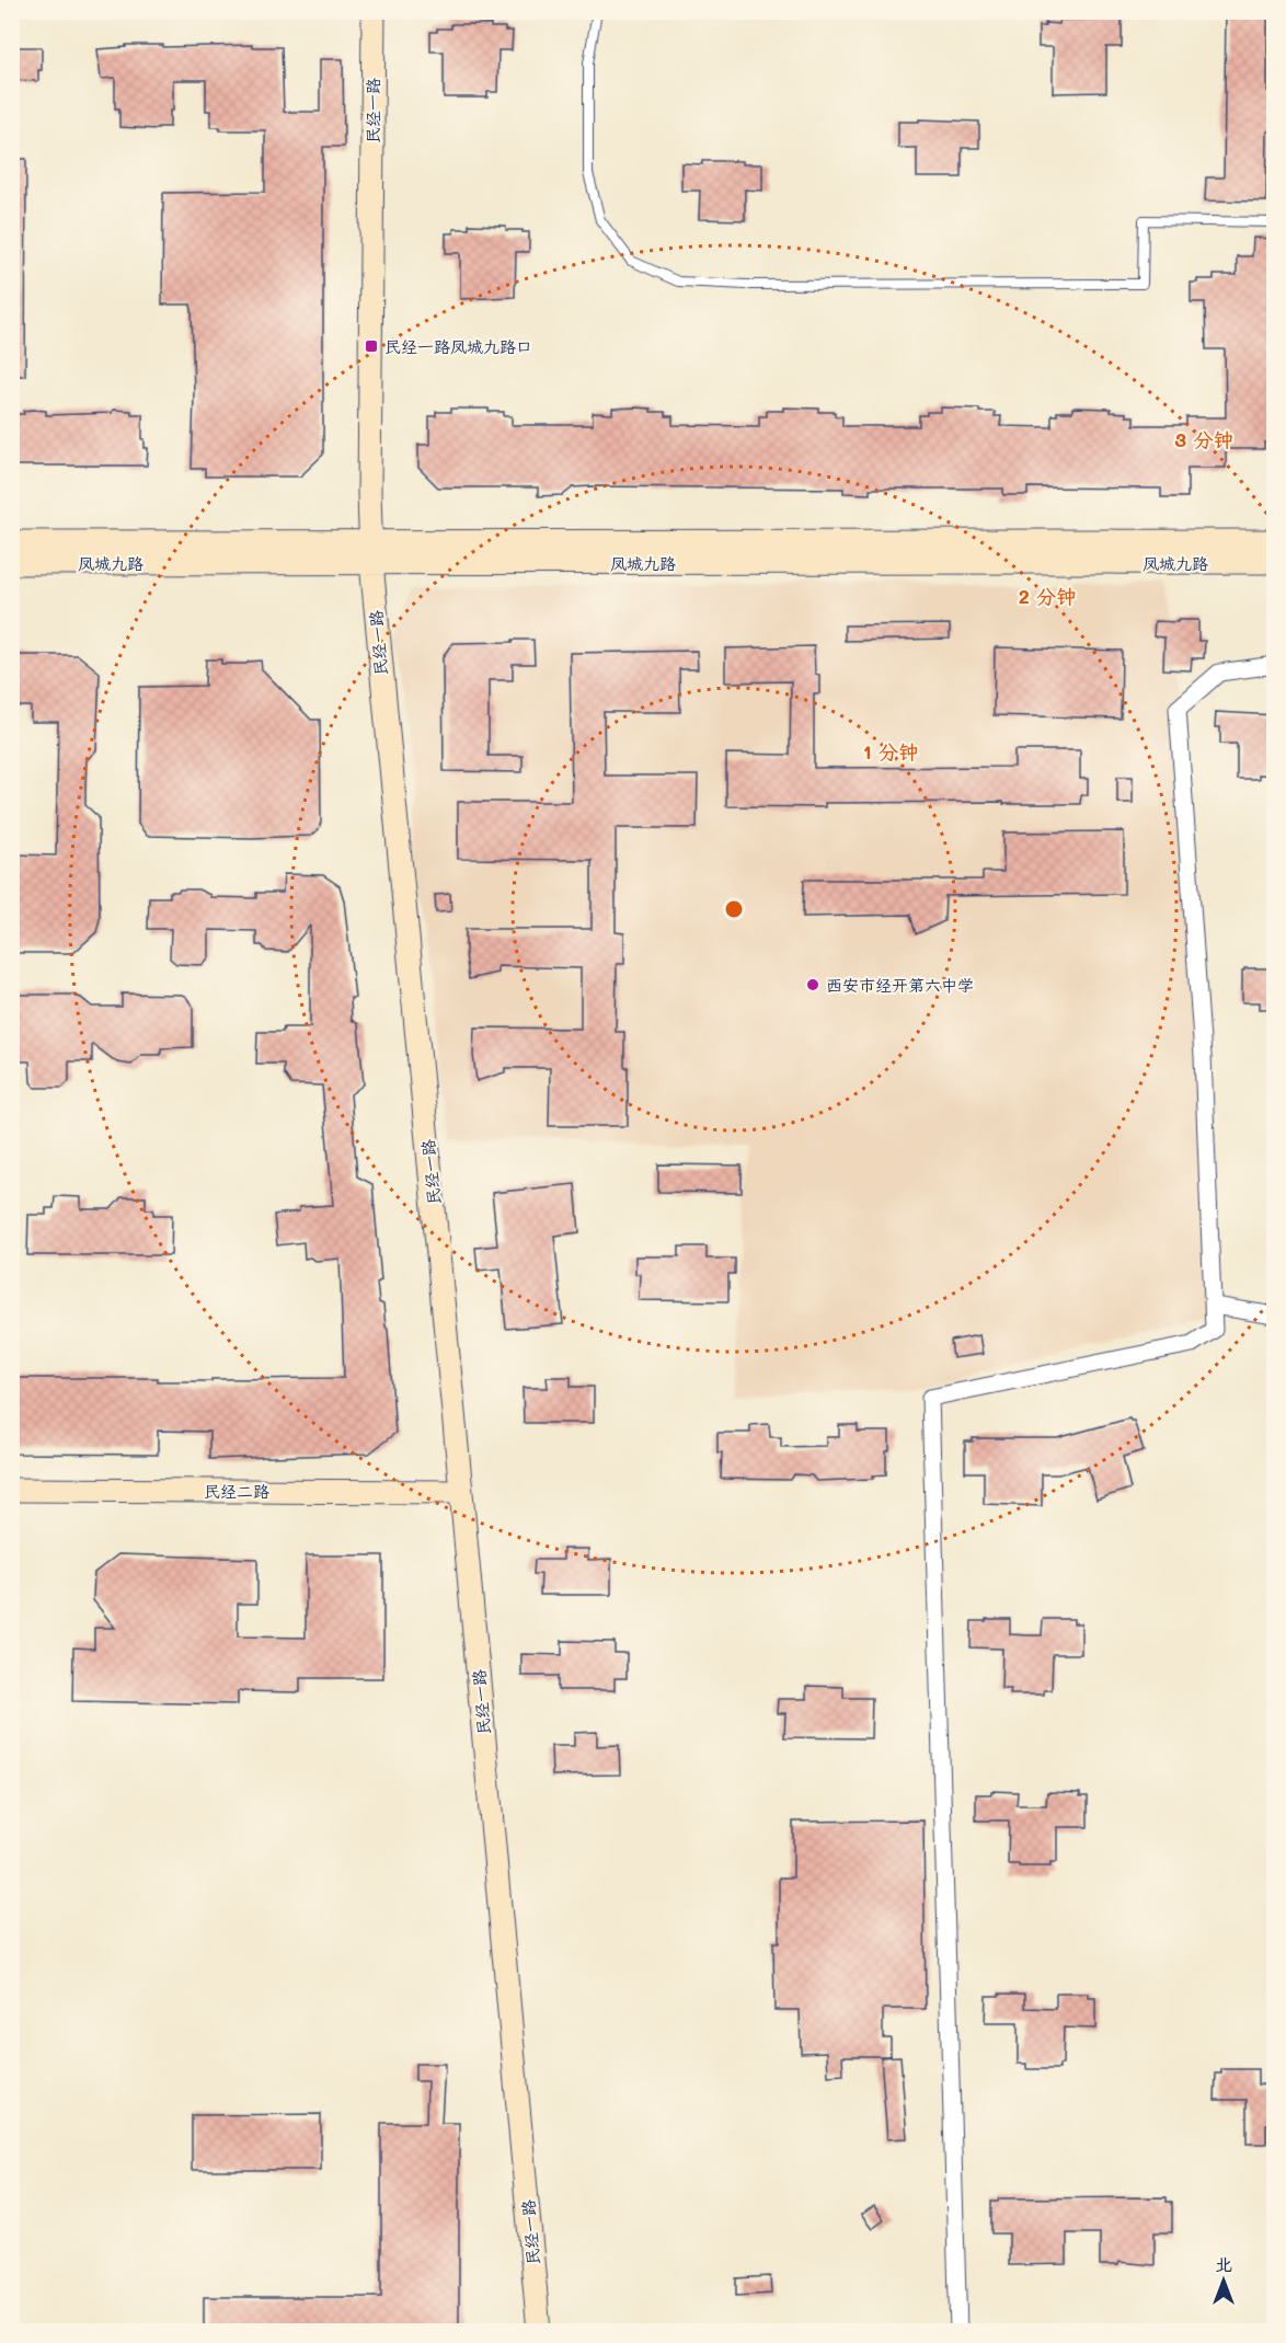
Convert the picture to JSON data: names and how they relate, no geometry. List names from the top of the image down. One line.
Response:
{"streets":{"street":["民经一路","凤城九路","民经二路"]},"crossings":[["民经一路","凤城九路"],["民经一路","民经二路"]],"places":{"transit":["民经一路凤城九路口"],"other":["西安市经开第六中学"]},"north":"top","rings":["3 分钟","2 分钟","1 分钟"]}
